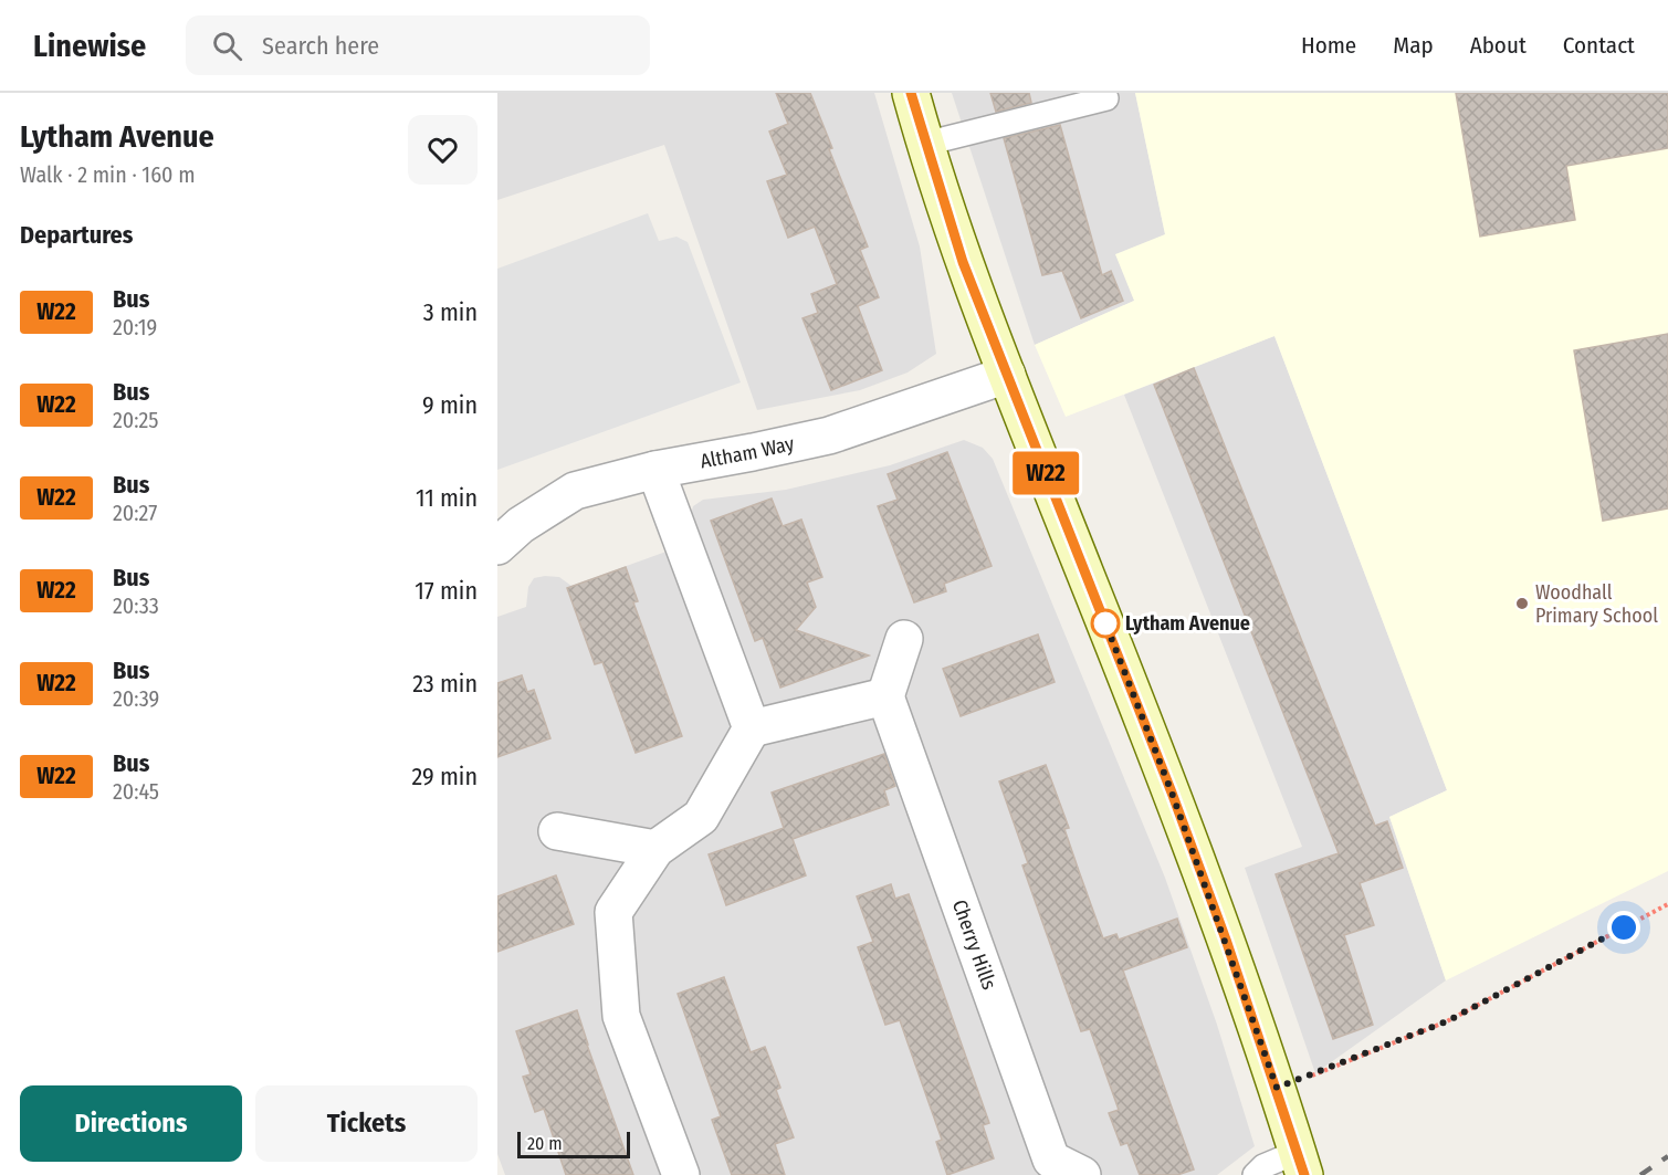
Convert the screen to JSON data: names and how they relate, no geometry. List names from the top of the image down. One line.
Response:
{"streets":{"street":["Altham Way","Cherry Hills"]},"places":["Woodhall Primary School","Lytham Avenue"],"lines":["bus line W22"],"scale_bar":"20 m","page":{"header":"Linewise","search":"Search here","nav":["Home","Map","About","Contact"],"heading":[["Lytham Avenue","Walk · 2 min · 160 m"],"Departures"],"on_map":"W22","list":[{"mark":"W22","name":"Bus","note":"20:19","value":"3 min"},{"mark":"W22","name":"Bus","note":"20:25","value":"9 min"},{"mark":"W22","name":"Bus","note":"20:27","value":"11 min"},{"mark":"W22","name":"Bus","note":"20:33","value":"17 min"},{"mark":"W22","name":"Bus","note":"20:39","value":"23 min"},{"mark":"W22","name":"Bus","note":"20:45","value":"29 min"}],"buttons":["Directions","Tickets"],"scale":"20 m"}}
